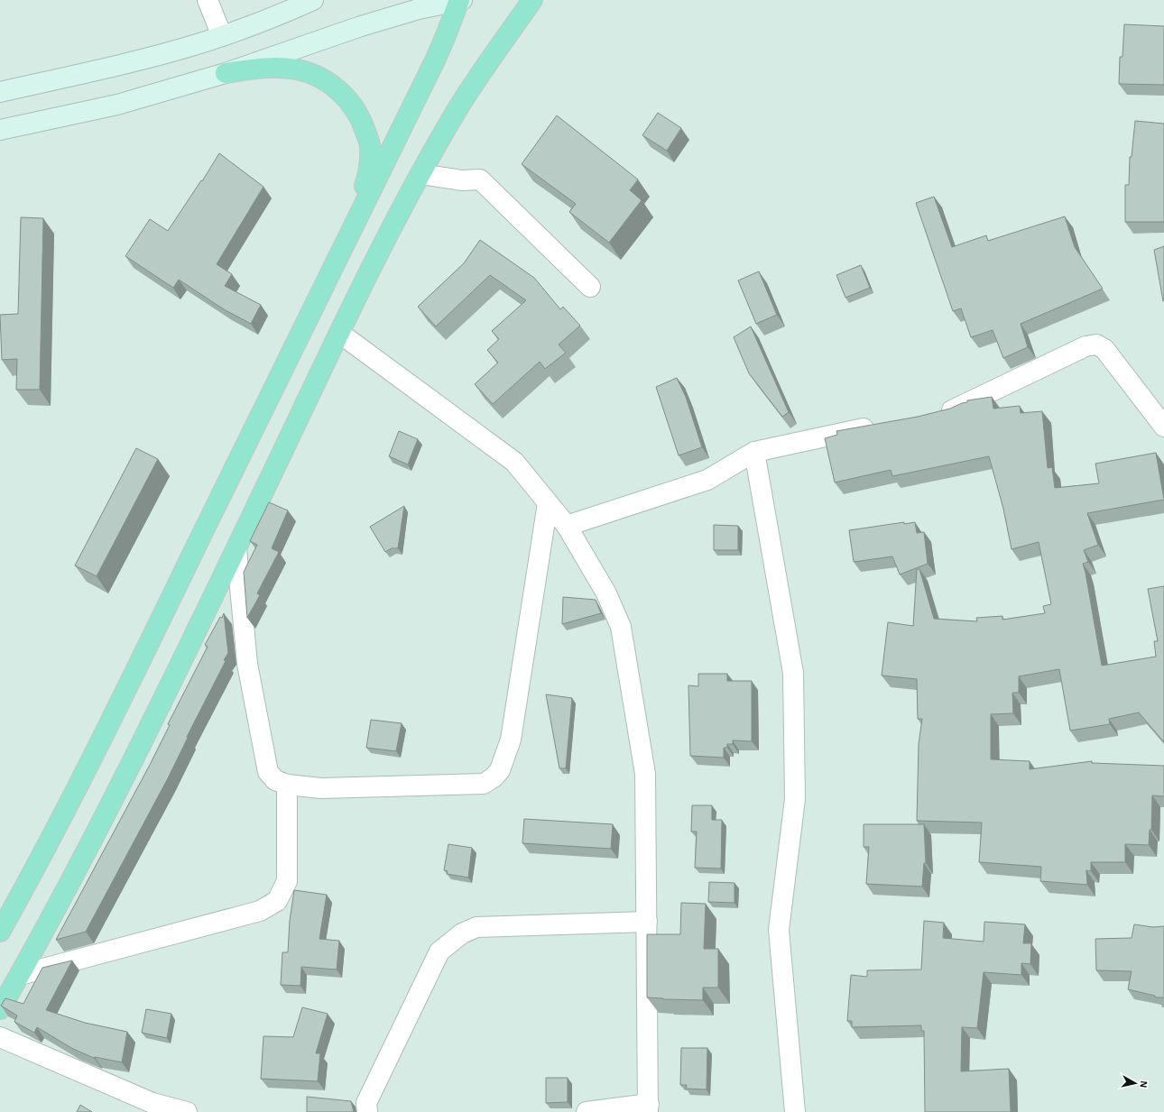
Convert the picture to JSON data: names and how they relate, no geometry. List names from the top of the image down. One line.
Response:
{"north":"right"}
